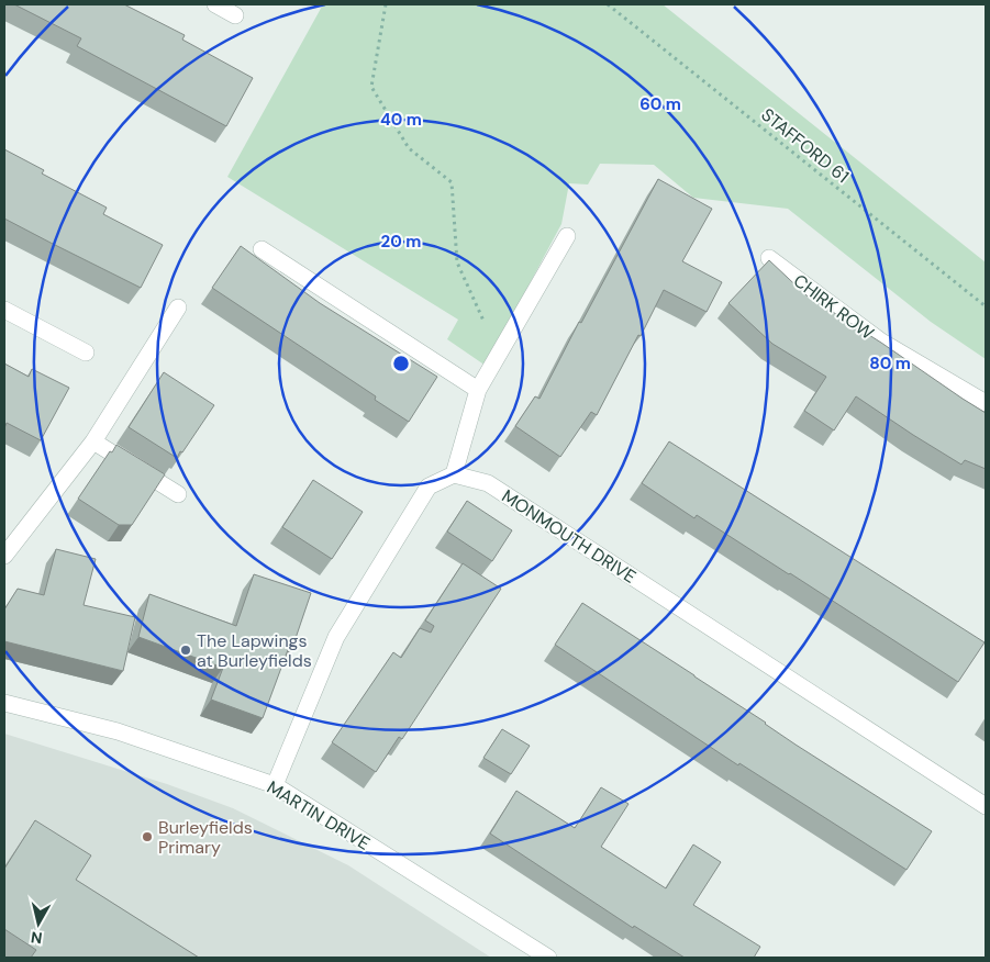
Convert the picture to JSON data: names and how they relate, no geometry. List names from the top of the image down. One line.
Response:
{"streets":{"street":["CHIRK ROW","MONMOUTH DRIVE","MARTIN DRIVE"],"path":["STAFFORD 61"]},"places":["The Lapwings at Burleyfields","Burleyfields Primary"],"north":"bottom","rings":["60 m","40 m","20 m","80 m"]}
